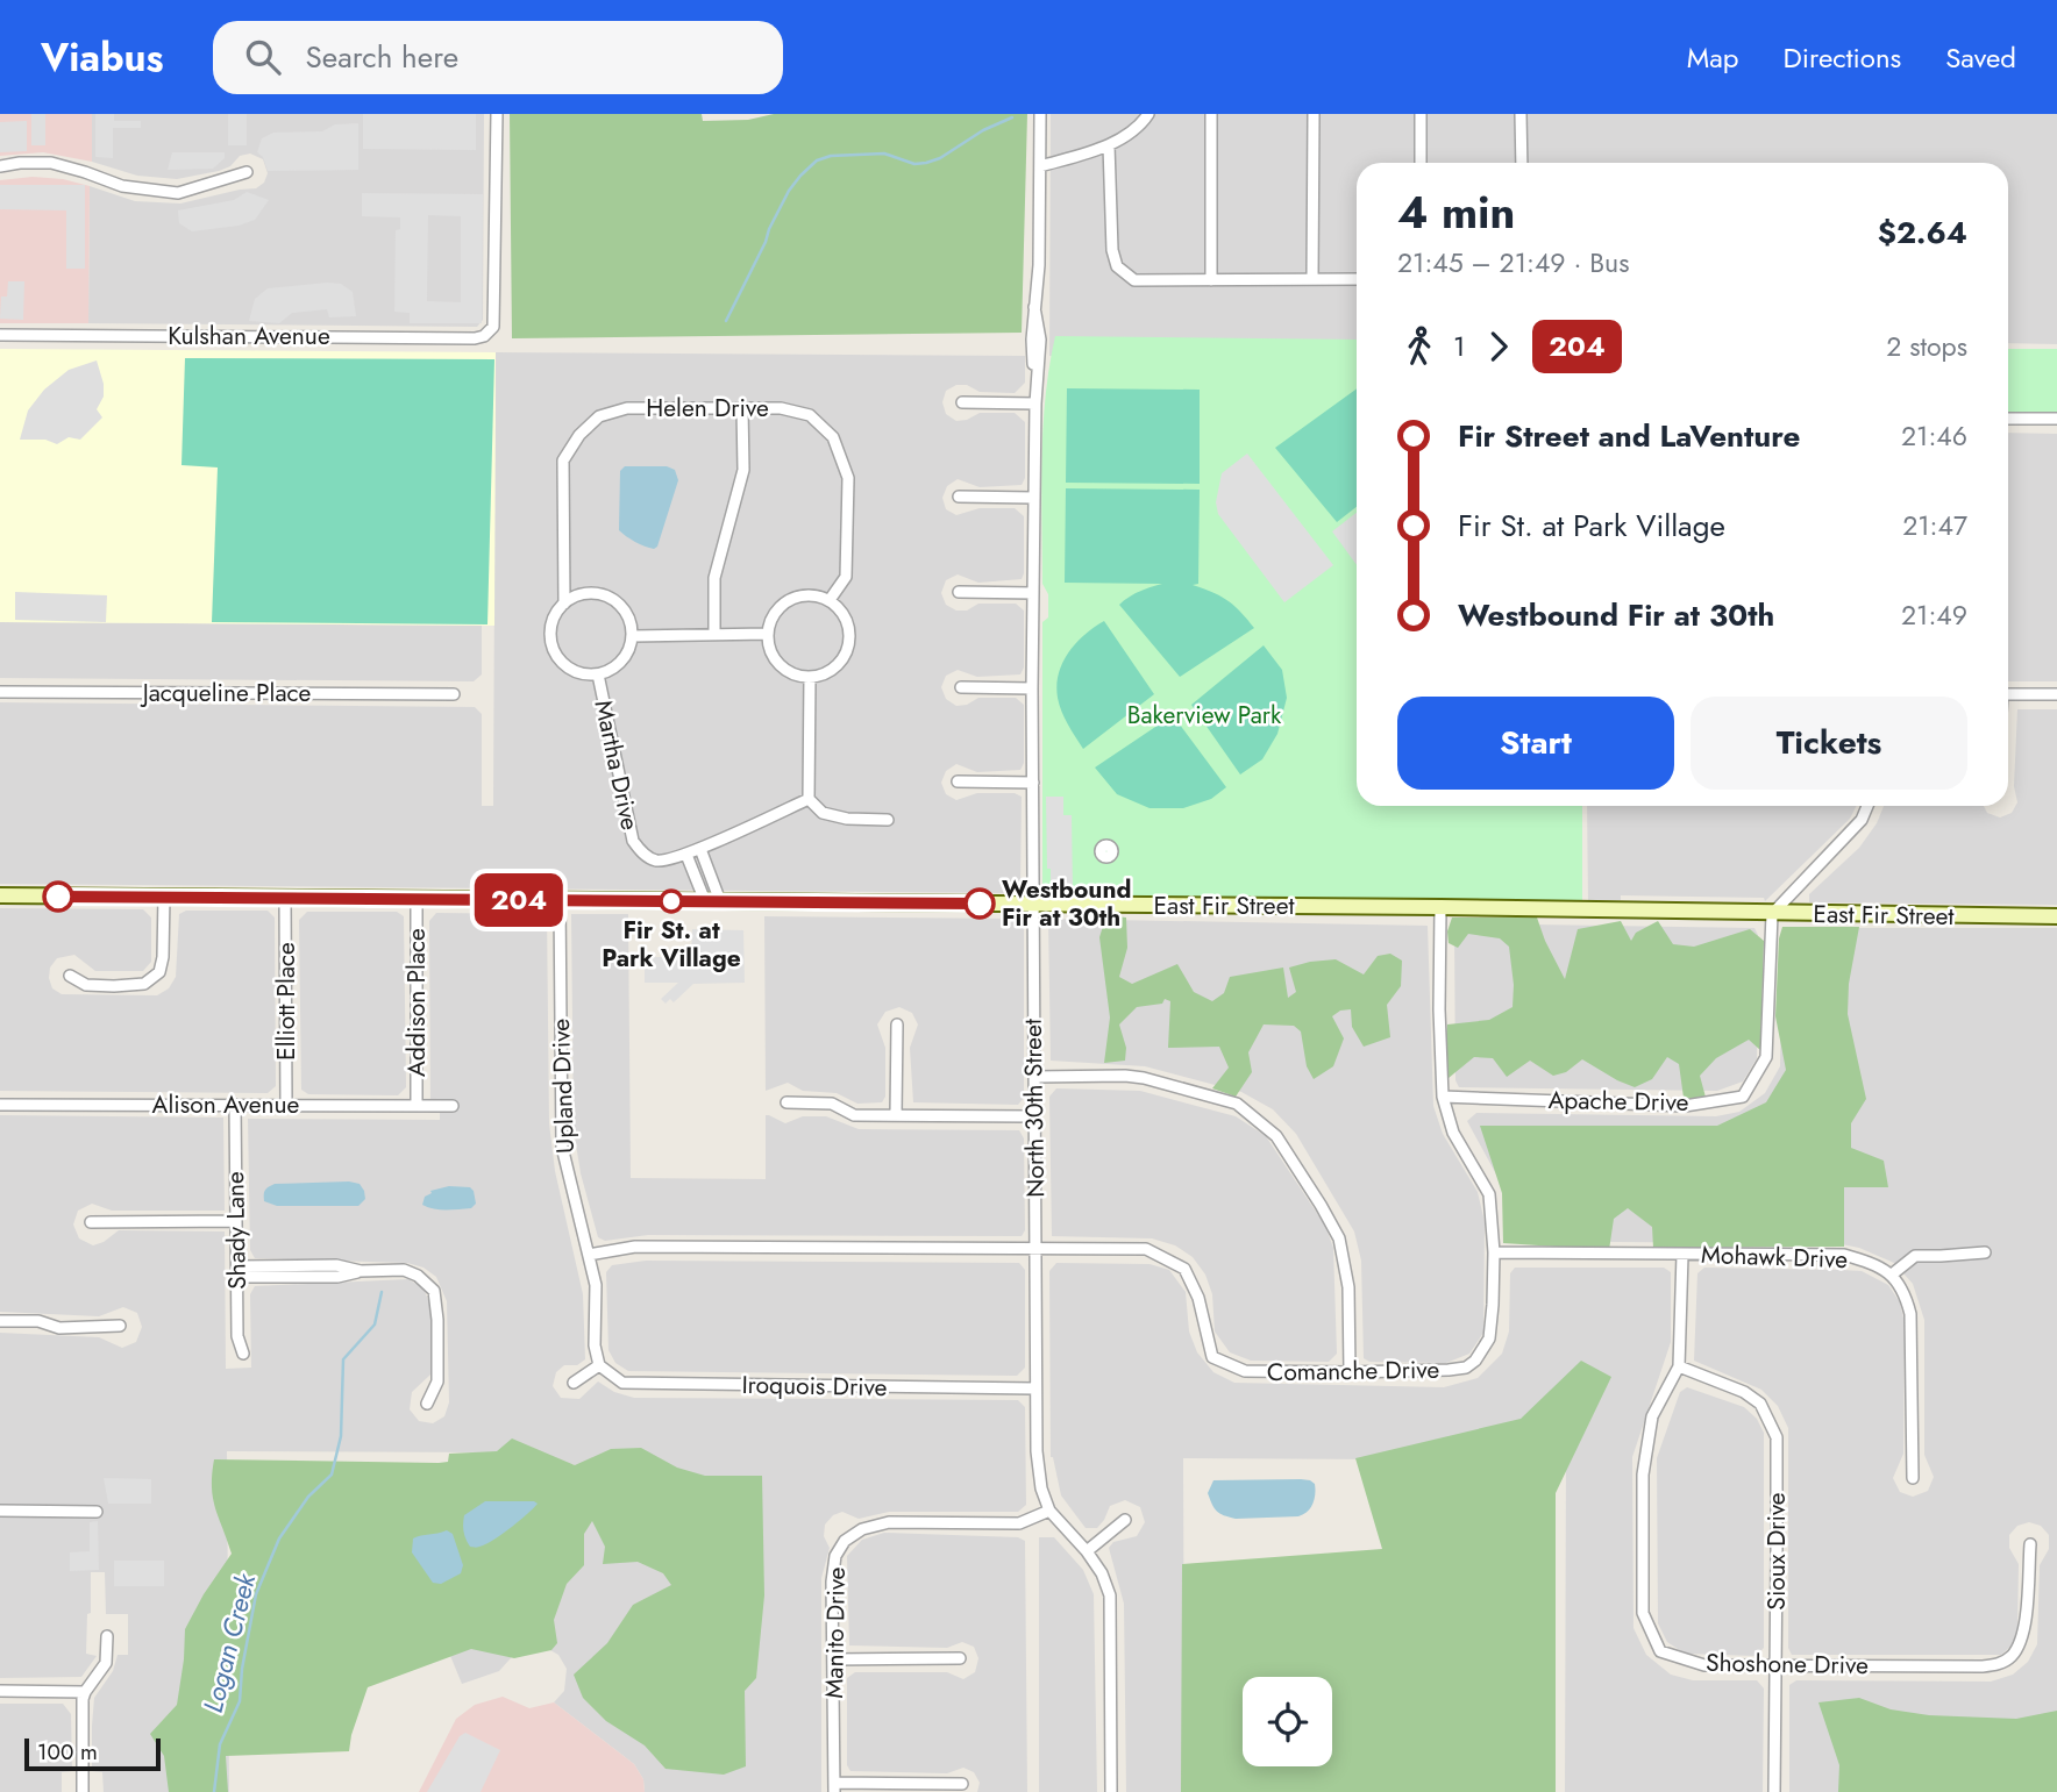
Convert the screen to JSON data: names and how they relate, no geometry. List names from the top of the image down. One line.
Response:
{"streets":{"street":["Kulshan Avenue","Helen Drive","Jacqueline Place","Martha Drive","East Fir Street","Elliott Place","Addison Place","Upland Drive","Apache Drive","Alison Avenue","North 30th Street","Shady Lane","Mohawk Drive","Comanche Drive","Iroquois Drive","Sioux Drive","Manito Drive","Shoshone Drive"]},"crossings":[["Helen Drive","Martha Drive"],["East Fir Street","Elliott Place"],["East Fir Street","Addison Place"],["East Fir Street","Upland Drive"],["East Fir Street","Apache Drive"],["East Fir Street","North 30th Street"],["East Fir Street","Comanche Drive"],["Elliott Place","Alison Avenue"],["Addison Place","Alison Avenue"],["Upland Drive","Comanche Drive"],["Upland Drive","Iroquois Drive"],["Apache Drive","Comanche Drive"],["Alison Avenue","Shady Lane"],["North 30th Street","Comanche Drive"],["North 30th Street","Iroquois Drive"],["North 30th Street","Manito Drive"],["Mohawk Drive","Comanche Drive"],["Mohawk Drive","Shoshone Drive"],["Sioux Drive","Shoshone Drive"]],"water":["Logan Creek"],"parks":["Bakerview Park"],"places":["Fir St. at Park Village","Westbound Fir at 30th"],"lines":["bus line 204"],"scale_bar":"100 m","page":{"header":"Viabus","search":"Search here","nav":["Map","Directions","Saved"],"on_map":"204","heading":["4 min","21:45 – 21:49 · Bus","$2.64"],"legs":["1","204","2 stops"],"list":[{"name":"Fir Street and LaVenture","value":"21:46"},{"name":"Fir St. at Park Village","value":"21:47"},{"name":"Westbound Fir at 30th","value":"21:49"}],"buttons":["Start","Tickets"],"scale":"100 m"}}
